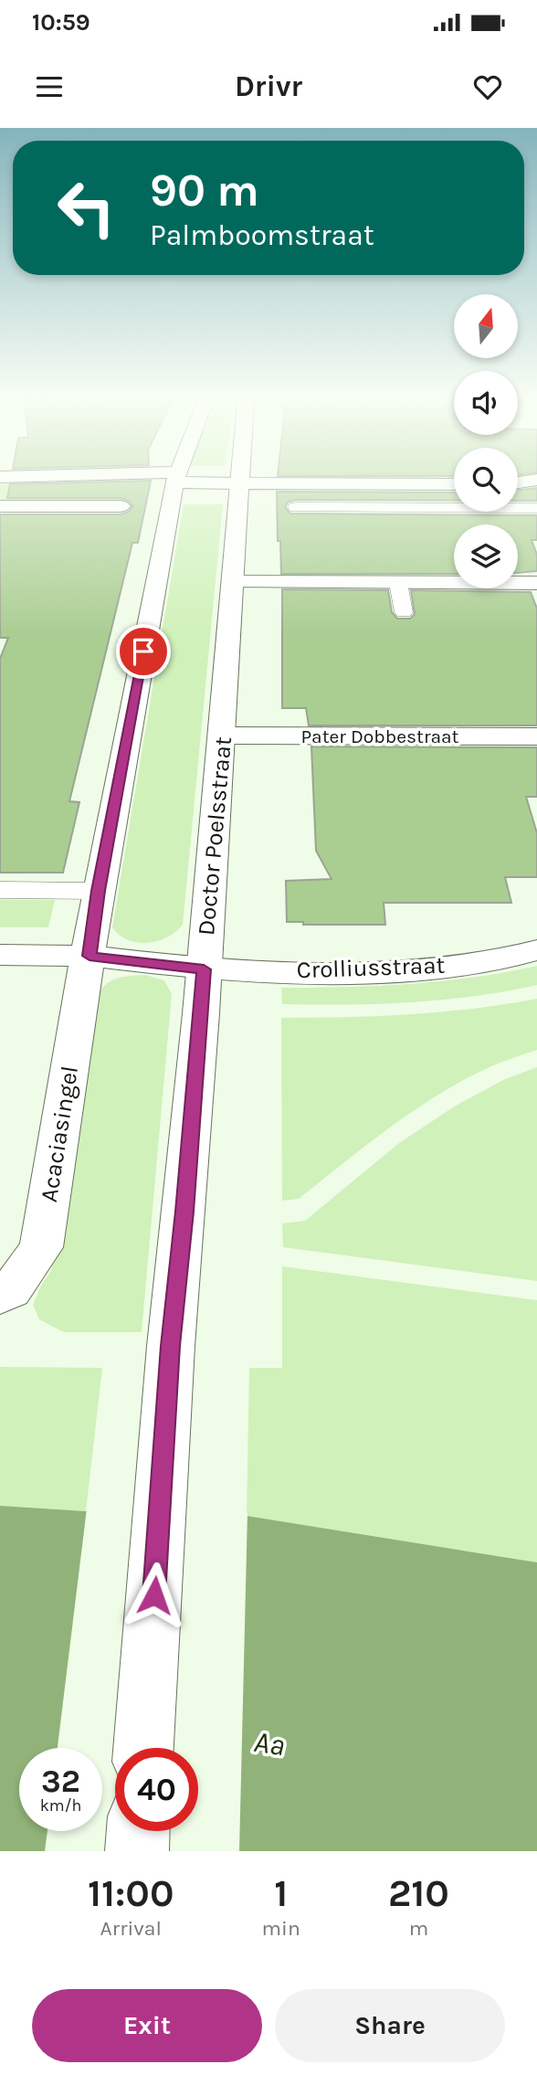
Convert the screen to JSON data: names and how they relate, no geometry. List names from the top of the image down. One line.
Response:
{"streets":{"street":["Pater Dobbestraat","Doctor Poelsstraat","Crolliusstraat","Acaciasingel"]},"crossings":[["Pater Dobbestraat","Doctor Poelsstraat"],["Doctor Poelsstraat","Crolliusstraat"],["Crolliusstraat","Acaciasingel"]],"water":["Aa"],"north":"top","page":{"status":"10:59","header":"Drivr","turn":["90 m","Palmboomstraat"],"speed":"32 km/h","limit":"40","eta":["11:00","Arrival","1","min","210","m"],"buttons":["Exit","Share"]}}
